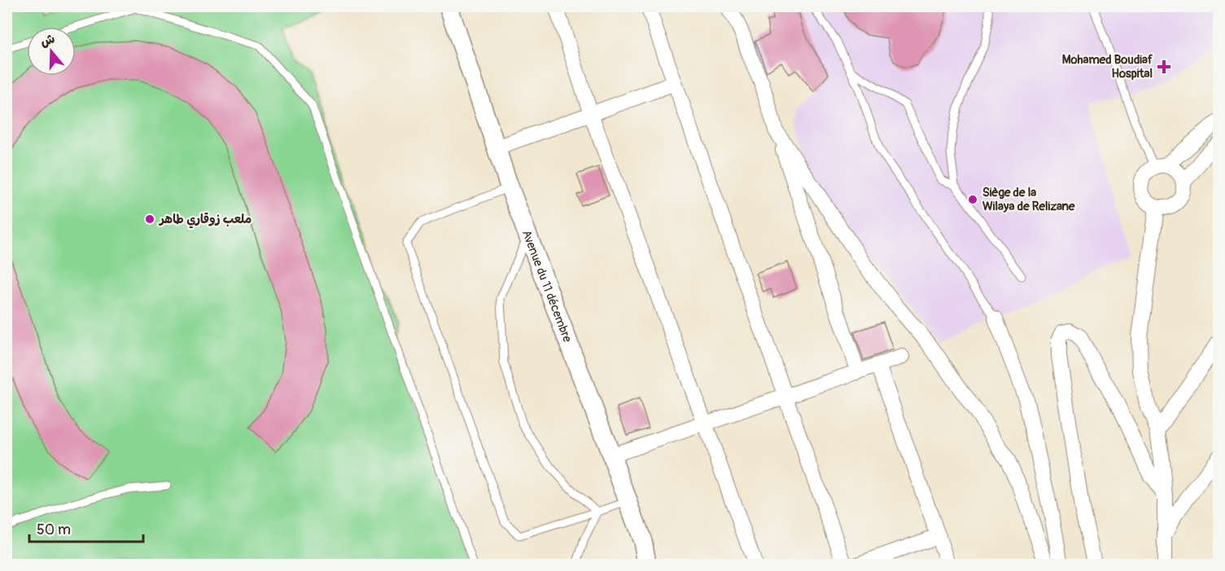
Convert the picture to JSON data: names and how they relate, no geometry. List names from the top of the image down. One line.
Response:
{"streets":{"street":["Avenue du 11 décembre"]},"places":{"health":["Mohamed Boudiaf Hospital"],"other":["Siège de la Wilaya de Relizane","ملعب زوقاري طاهر"]},"scale_bar":"50 m","north":"top"}
